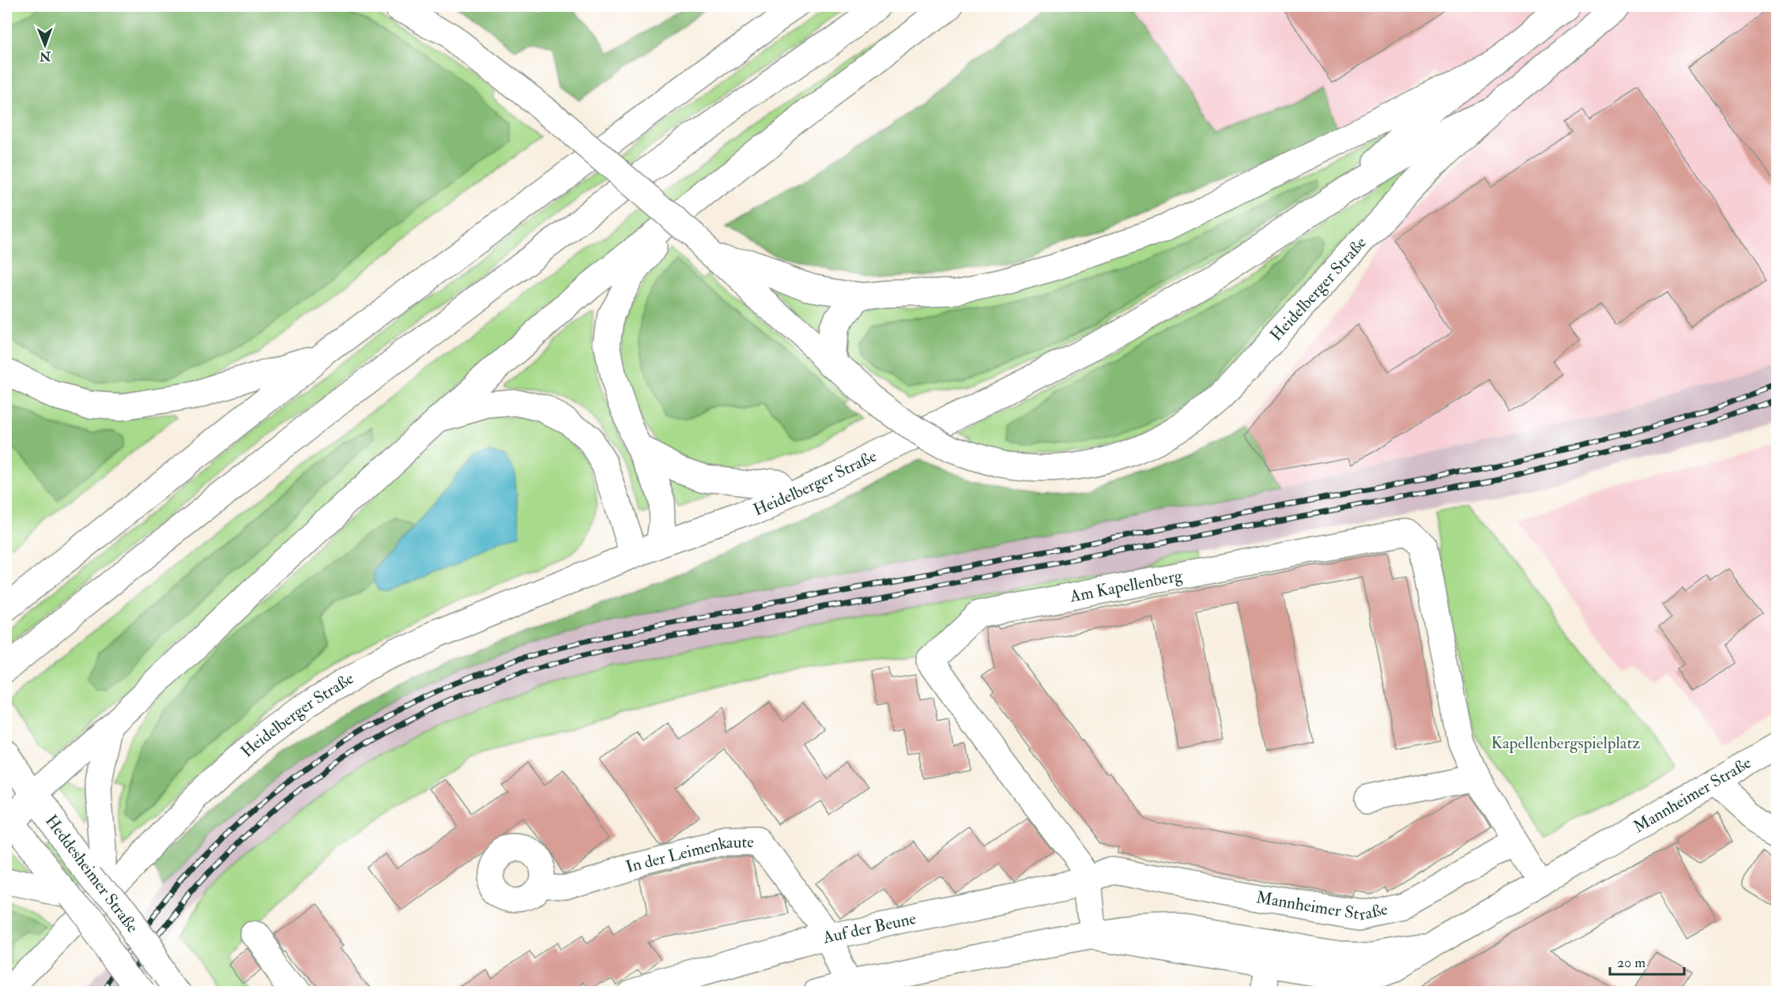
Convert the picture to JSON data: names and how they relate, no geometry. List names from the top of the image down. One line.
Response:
{"streets":{"main road":["Heidelberger Straße","Am Kapellenberg","Mannheimer Straße","In der Leimenkaute","Heddesheimer Straße","Auf der Beune"]},"crossings":[["Am Kapellenberg","Mannheimer Straße"],["Am Kapellenberg","Auf der Beune"],["Mannheimer Straße","Auf der Beune"],["In der Leimenkaute","Auf der Beune"]],"parks":["Kapellenbergspielplatz"],"scale_bar":"20 m","north":"bottom"}
